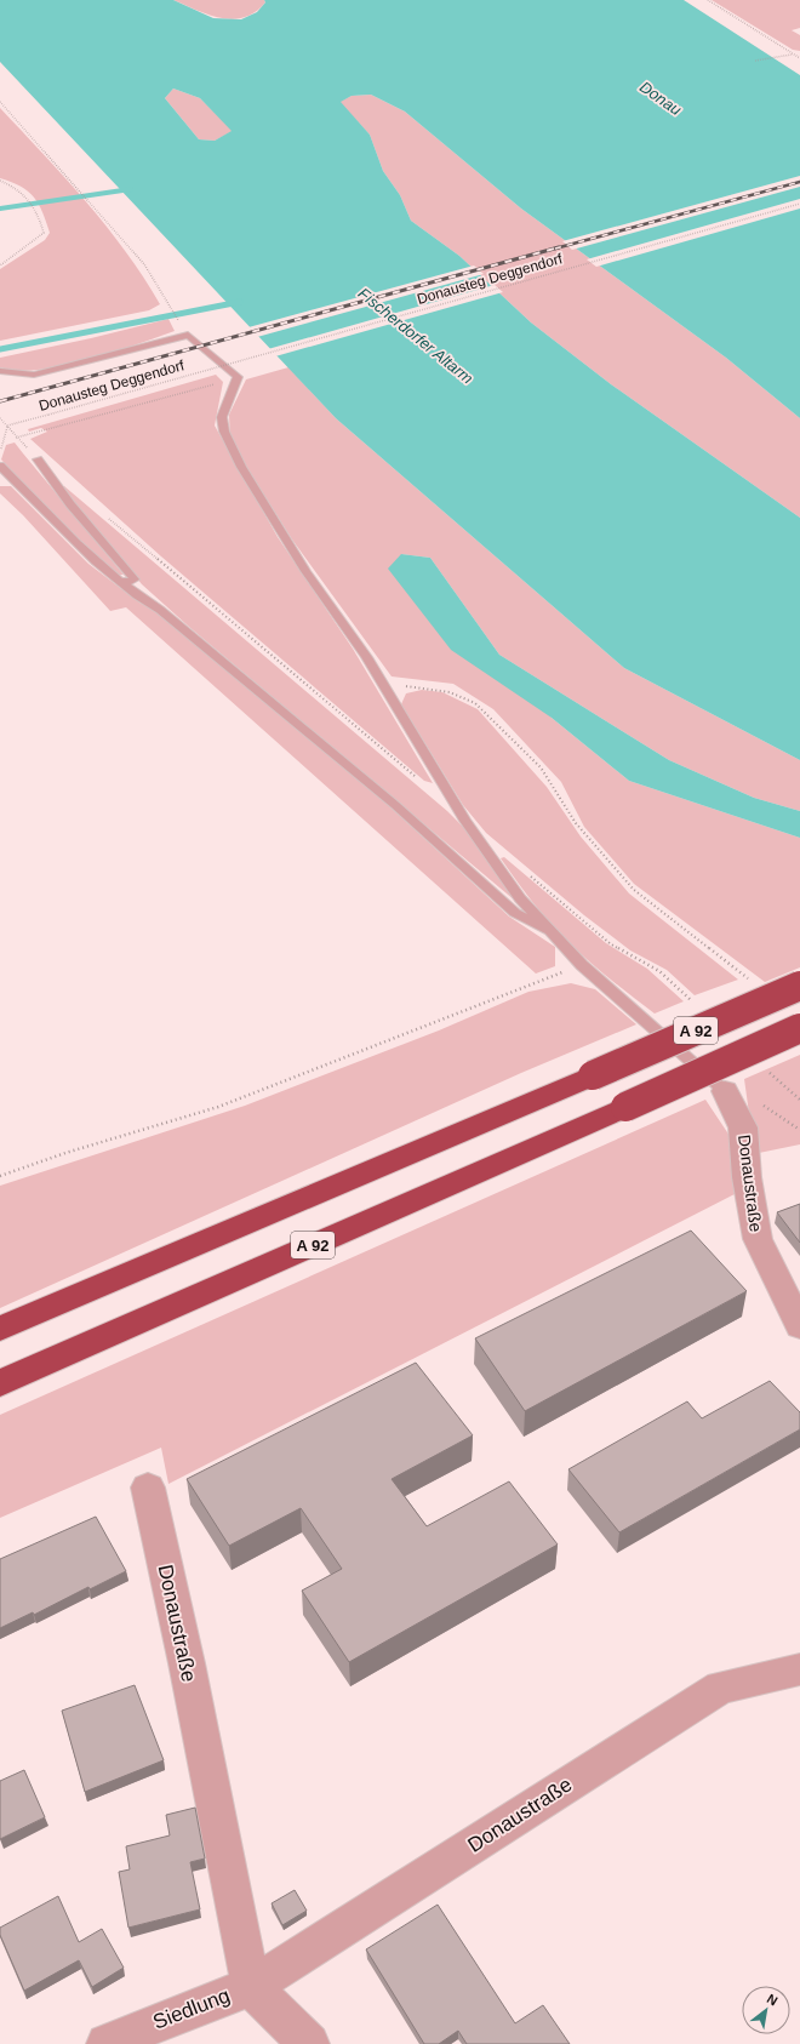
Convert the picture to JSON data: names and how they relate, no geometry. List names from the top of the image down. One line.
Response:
{"streets":{"highway":["A 92"],"street":["Donaustraße","Siedlung"],"path":["Donausteg Deggendorf"]},"crossings":[["Donaustraße","Siedlung"]],"water":["Donau","Fischerdorfer Altarm"],"north":"top right"}
